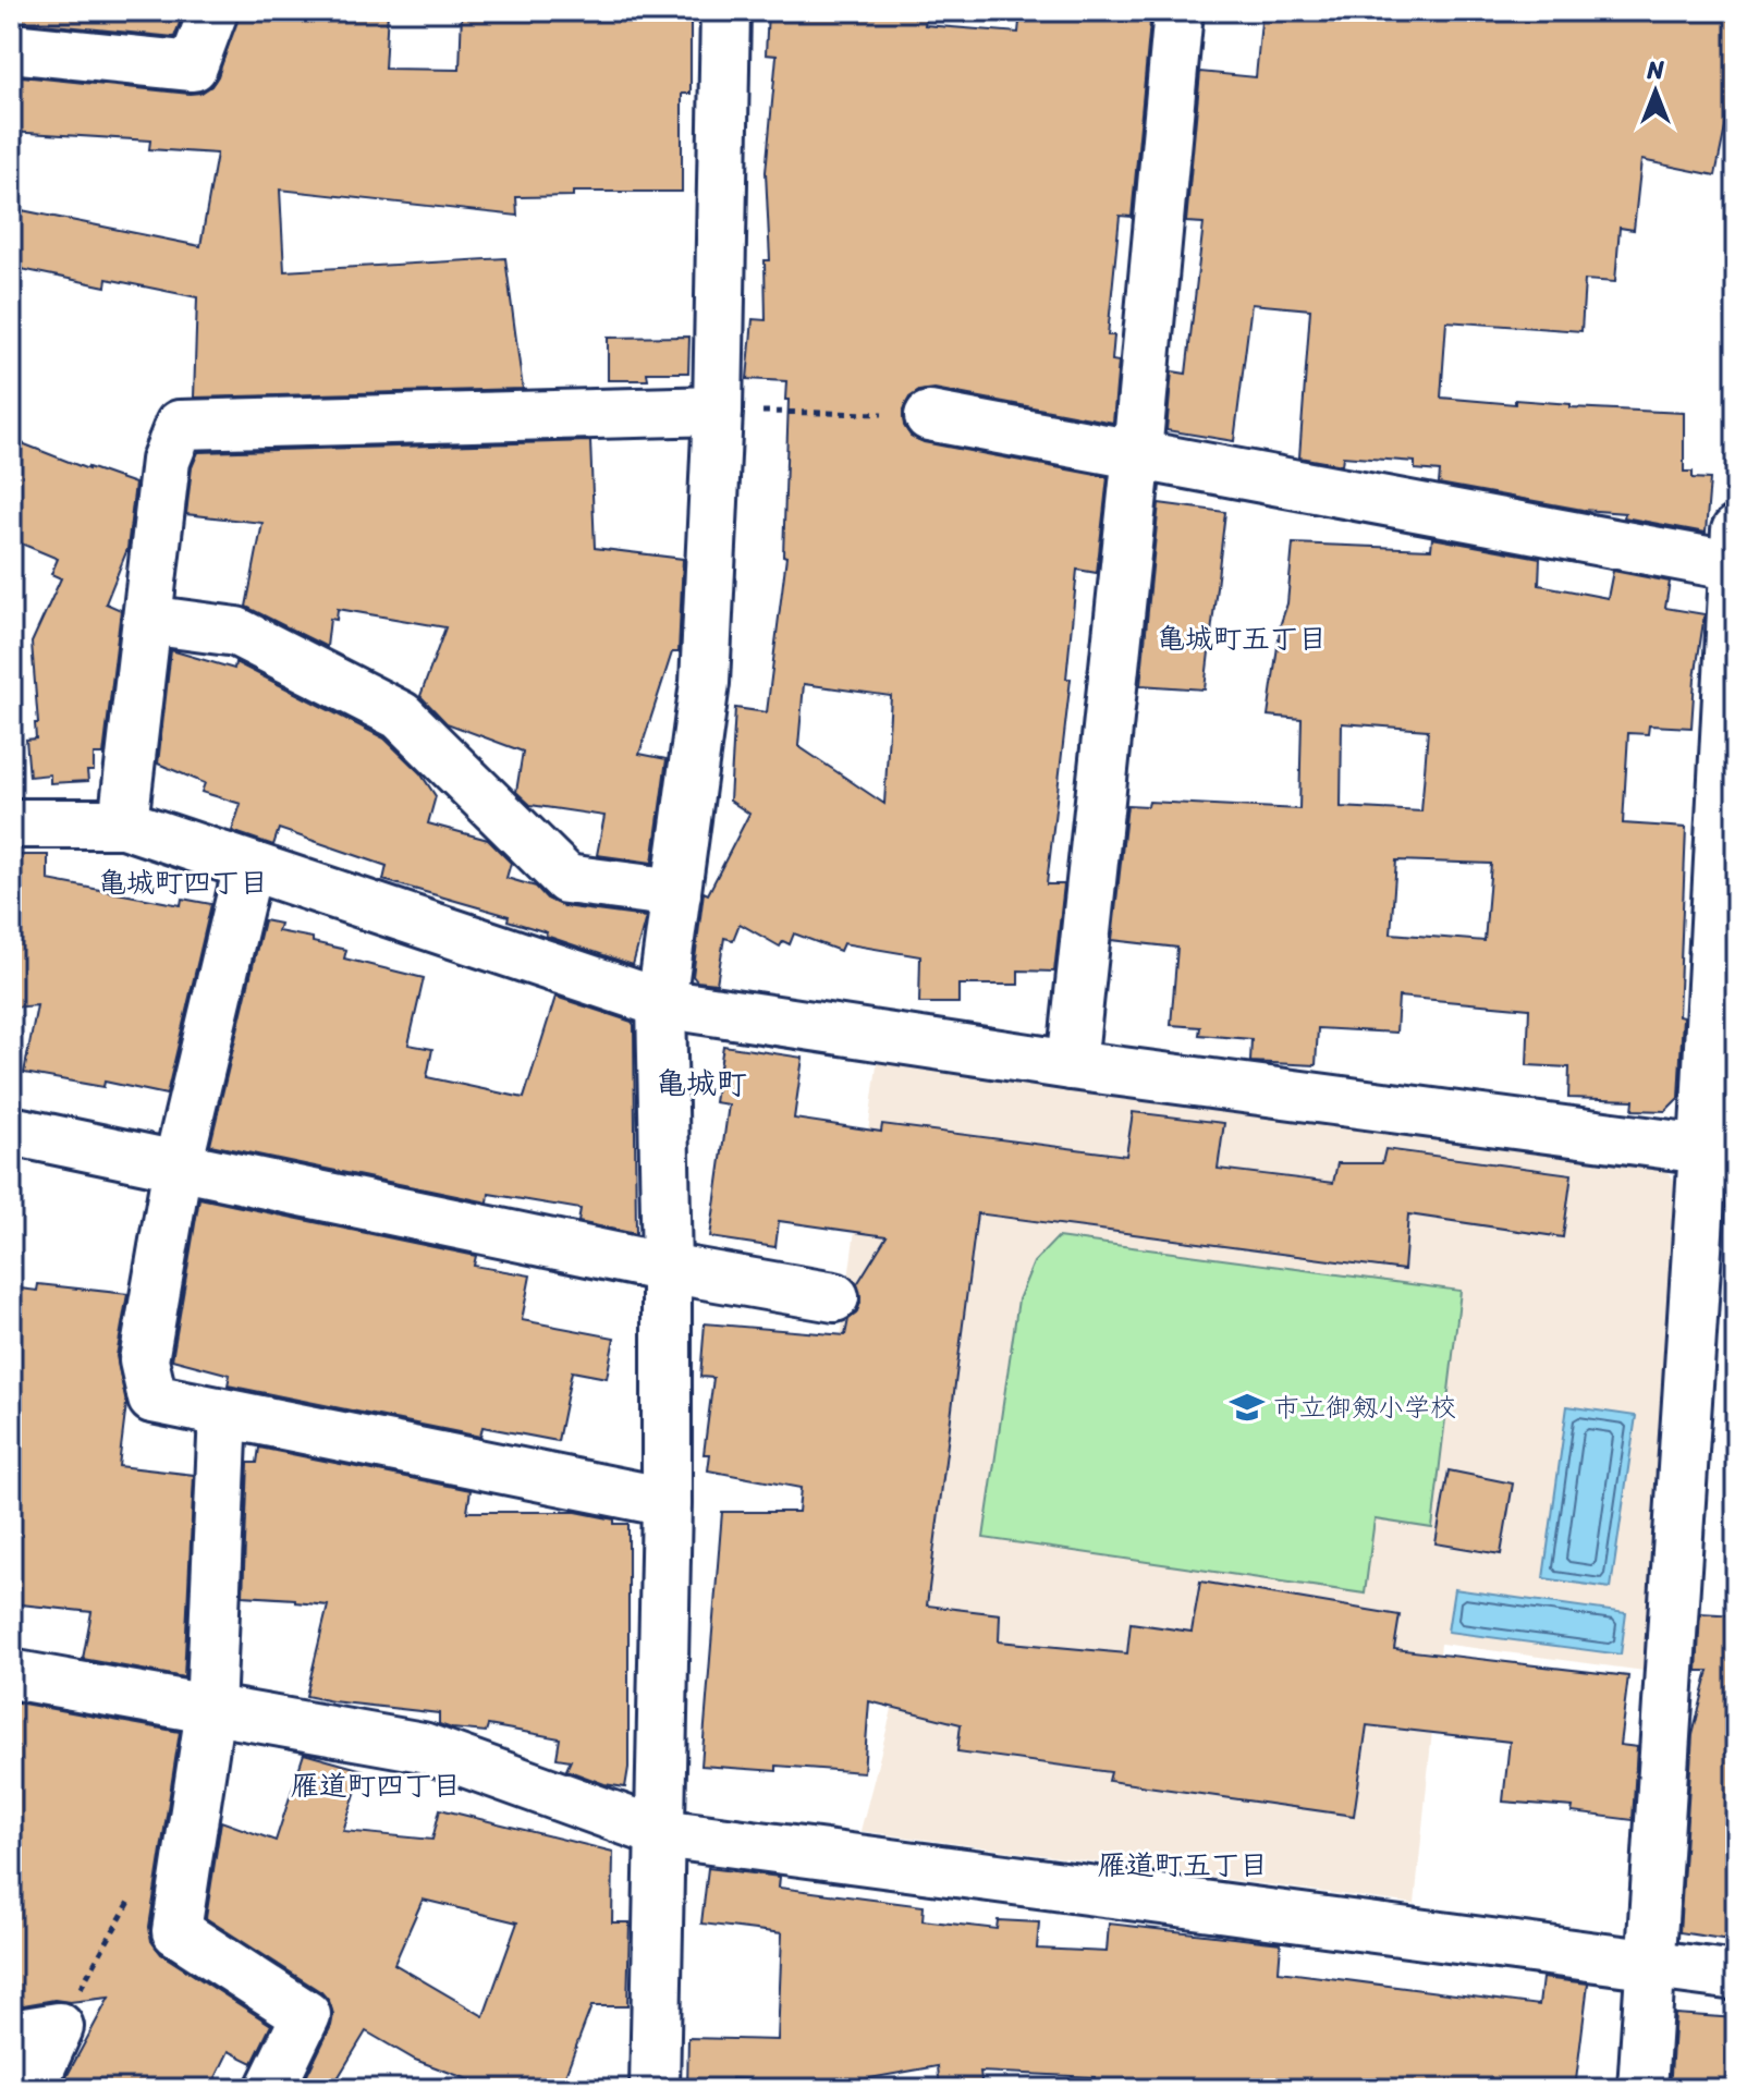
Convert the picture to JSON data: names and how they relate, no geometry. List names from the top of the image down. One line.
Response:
{"districts":["亀城町五丁目","亀城町四丁目","亀城町","雁道町四丁目","雁道町五丁目"],"places":{"school or university":["市立御剱小学校"]},"north":"top"}
